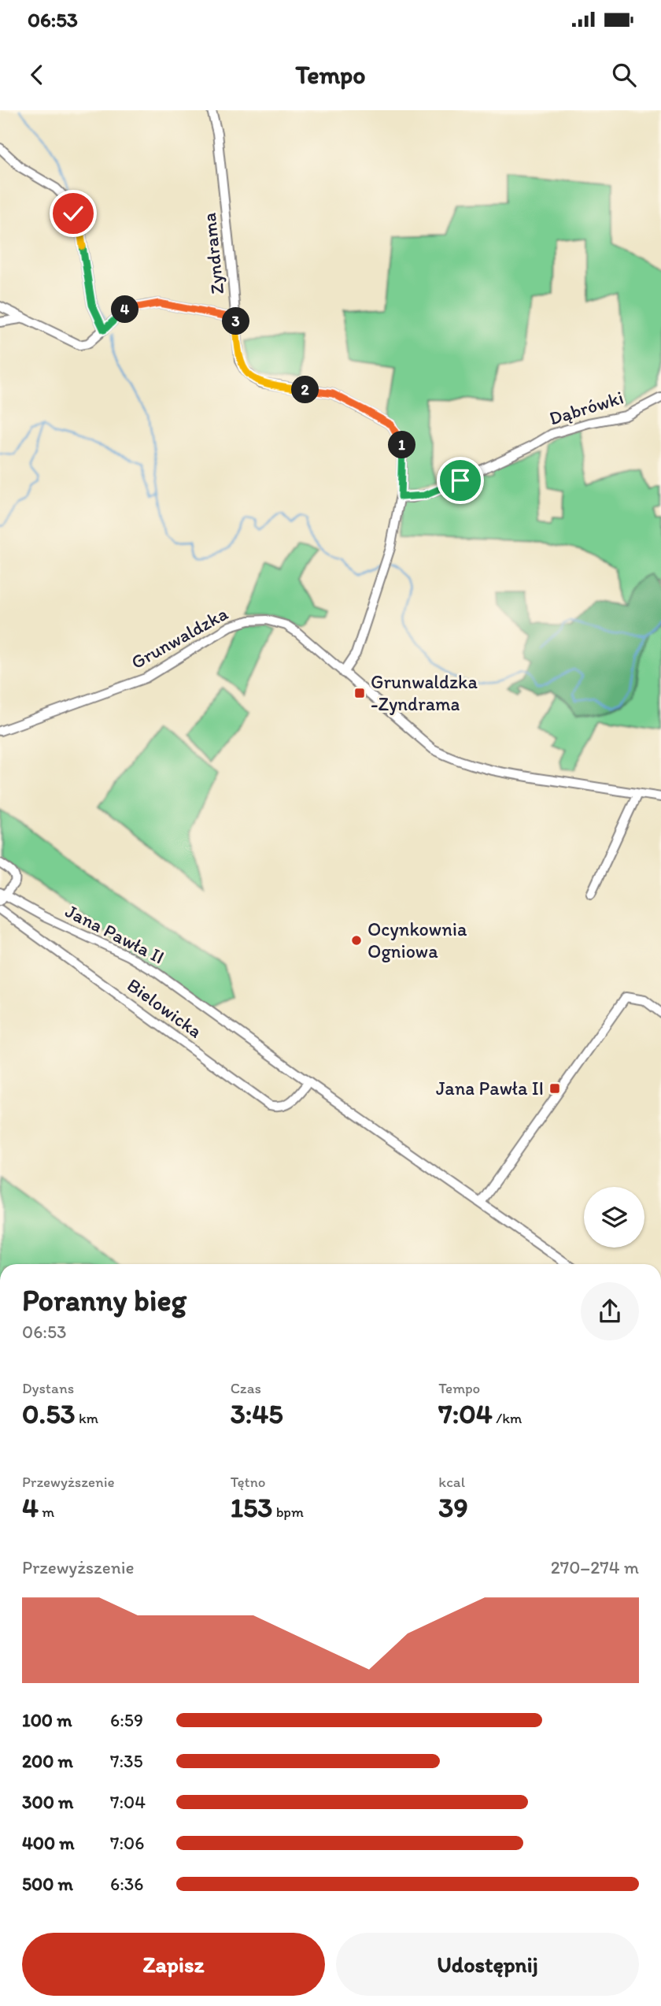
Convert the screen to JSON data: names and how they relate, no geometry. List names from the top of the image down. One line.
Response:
{"streets":{"street":["Zyndrama","Dąbrówki","Grunwaldzka","Jana Pawła II","Bielowicka"]},"crossings":[["Zyndrama","Dąbrówki"],["Zyndrama","Grunwaldzka"],["Jana Pawła II","Bielowicka"]],"places":{"transit":["Grunwaldzka -Zyndrama","Jana Pawła II"],"other":["Ocynkownia Ogniowa"]},"page":{"status":"06:53","header":"Tempo","pins":["4","3","2","1"],"heading":["Poranny bieg","06:53"],"stats":[["Dystans","0.53 km"],["Czas","3:45"],["Tempo","7:04 /km"],["Przewyższenie","4 m"],["Tętno","153 bpm"],["kcal","39"]],"chart":["Przewyższenie","270–274 m"],"list":[{"name":"100 m","note":"6:59"},{"name":"200 m","note":"7:35"},{"name":"300 m","note":"7:04"},{"name":"400 m","note":"7:06"},{"name":"500 m","note":"6:36"}],"buttons":["Zapisz","Udostępnij"]}}
